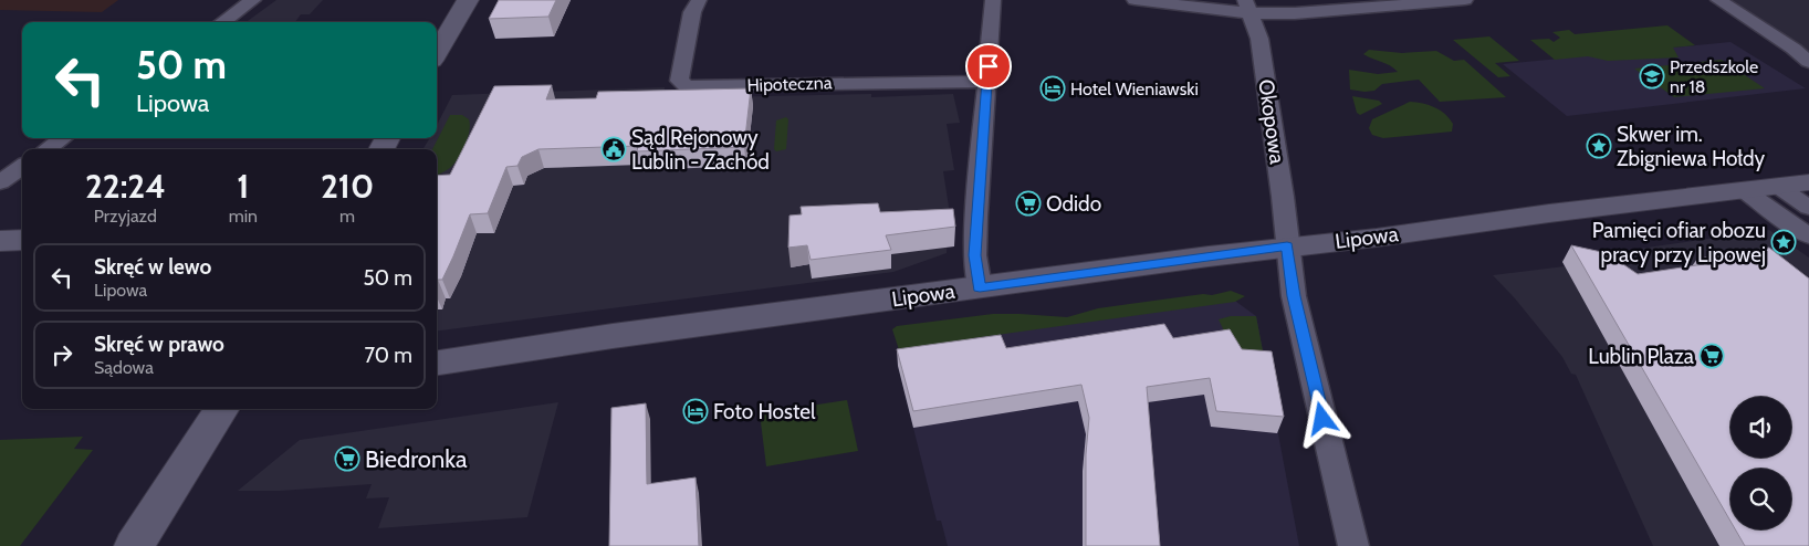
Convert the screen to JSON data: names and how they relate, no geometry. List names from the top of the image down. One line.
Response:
{"streets":{"street":["Hipoteczna","Okopowa","Lipowa"]},"crossings":[["Okopowa","Lipowa"]],"places":{"school or university":["Przedszkole nr 18"],"hotel":["Hotel Wieniawski","Foto Hostel"],"place":["Skwer im. Zbigniewa Hołdy","Pamięci ofiar obozu pracy przy Lipowej"],"public building":["Sąd Rejonowy Lublin - Zachód"],"supermarket":["Odido","Lublin Plaza","Biedronka"]},"page":{"turn":["50 m","Lipowa"],"eta":["22:24","Przyjazd","1","min","210","m"],"list":[{"name":"Skręć w lewo","note":"Lipowa","value":"50 m"},{"name":"Skręć w prawo","note":"Sądowa","value":"70 m"}]}}
